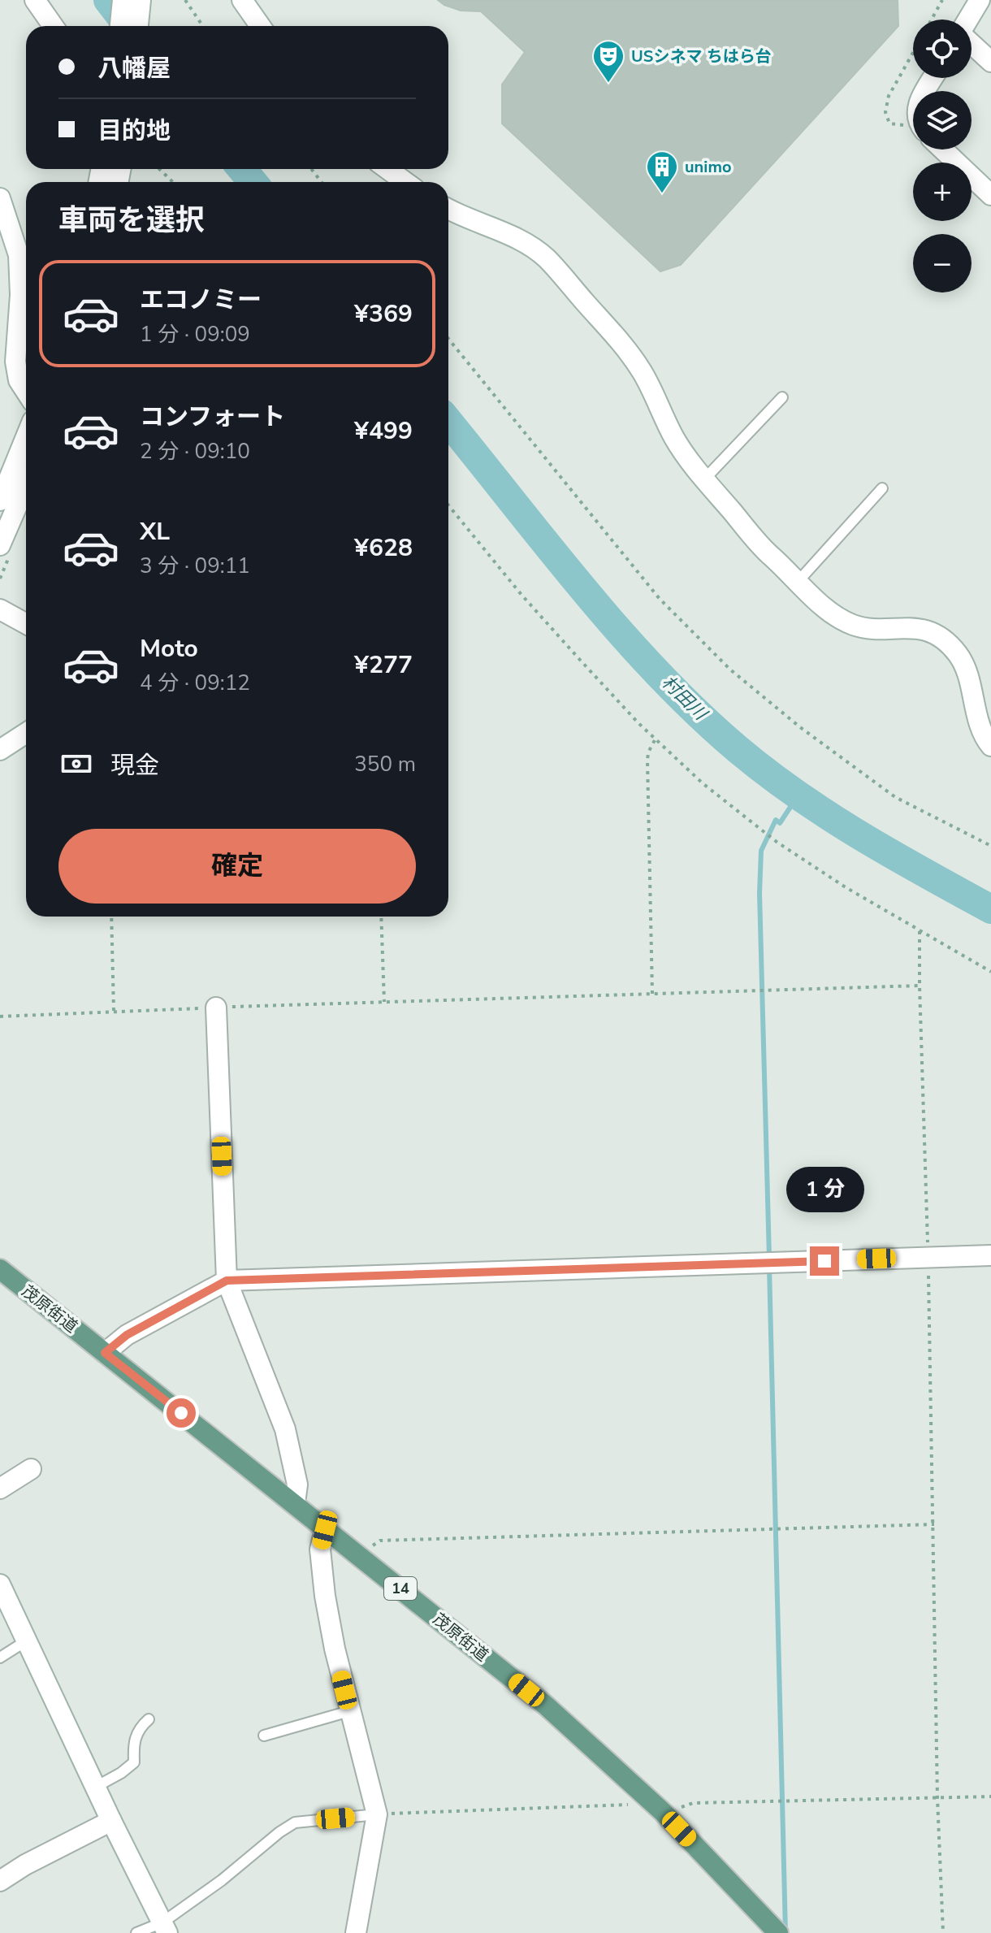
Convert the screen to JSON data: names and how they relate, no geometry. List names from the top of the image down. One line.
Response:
{"streets":{"main road":["茂原街道","14"]},"water":["村田川"],"places":{"theatre":["USシネマ ちはら台"],"building":["unimo"]},"page":{"map_buttons":["+","−"],"banner":["八幡屋","目的地"],"heading":"車両を選択","list":[{"name":"エコノミー","note":"1 分 · 09:09","value":"¥369"},{"name":"コンフォート","note":"2 分 · 09:10","value":"¥499"},{"name":"XL","note":"3 分 · 09:11","value":"¥628"},{"name":"Moto","note":"4 分 · 09:12","value":"¥277"}],"pay":["現金","350 m"],"buttons":"確定","bubble":"1 分"}}
